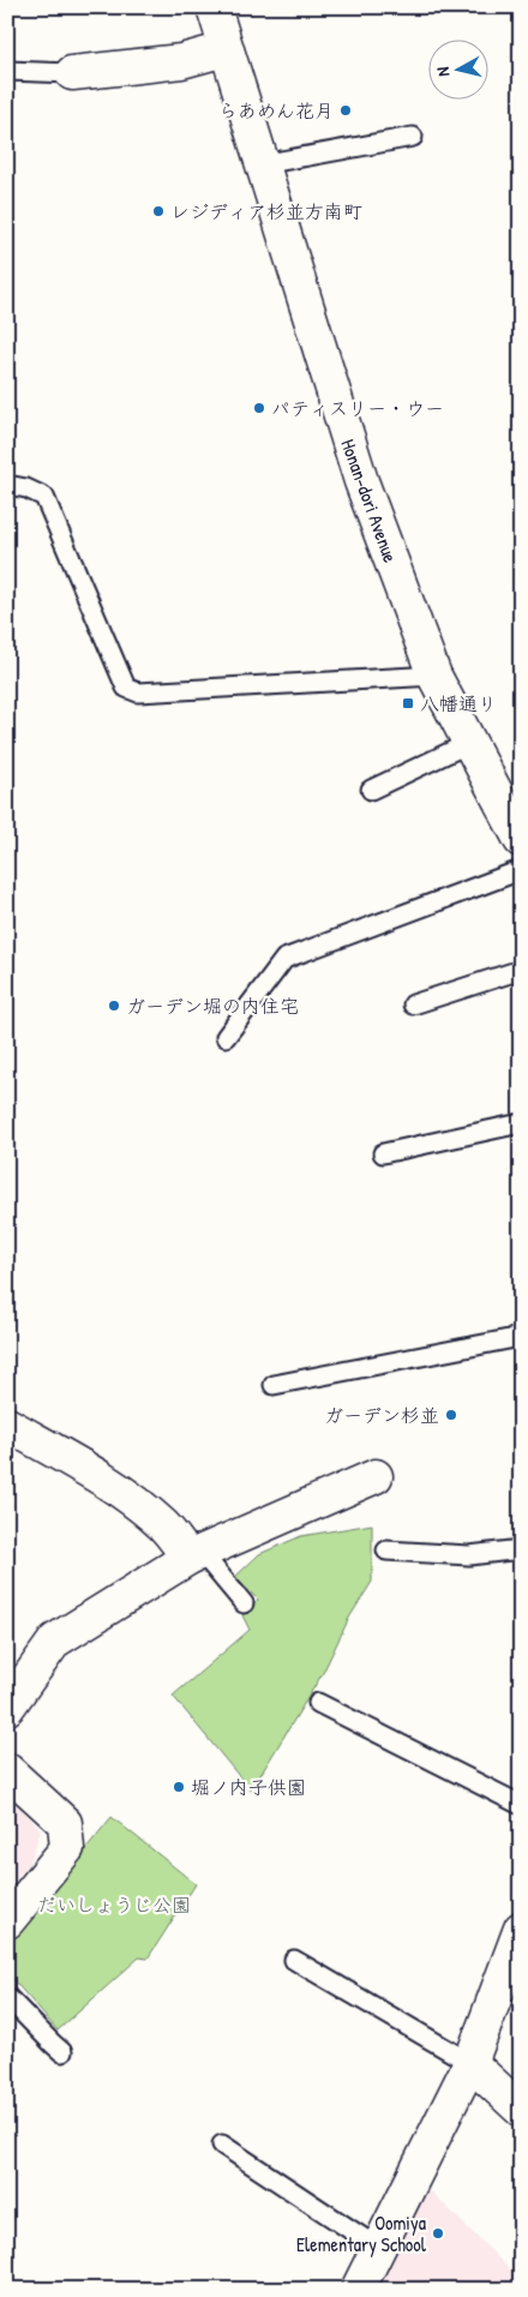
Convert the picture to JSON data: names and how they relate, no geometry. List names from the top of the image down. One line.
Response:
{"streets":{"street":["Honan-dori Avenue"]},"parks":["だいしょうじ公園"],"places":{"other":["らあめん花月","レジディア杉並方南町","パティスリー・ウー","ガーデン堀の内住宅","ガーデン杉並","堀ノ内子供園","Oomiya Elementary School"],"transit":["八幡通り"]},"north":"left"}
